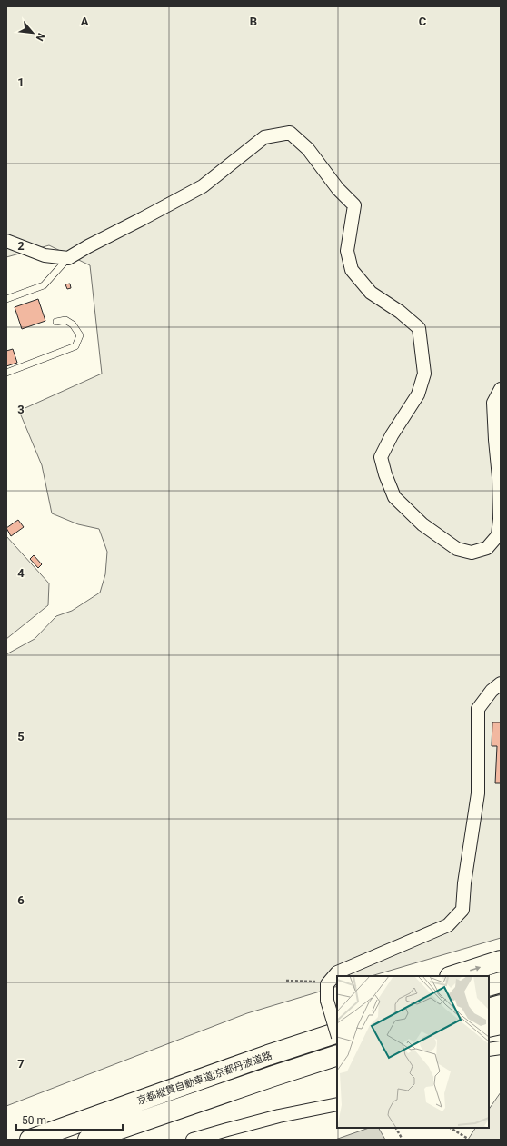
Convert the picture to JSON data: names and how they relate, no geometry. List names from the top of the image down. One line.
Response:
{"streets":{"highway":["京都縦貫自動車道;京都丹波道路"]},"scale_bar":"50 m","north":"bottom right","grid":{"columns":["A","B","C"],"rows":["1","2","3","4","5","6","7"]}}
